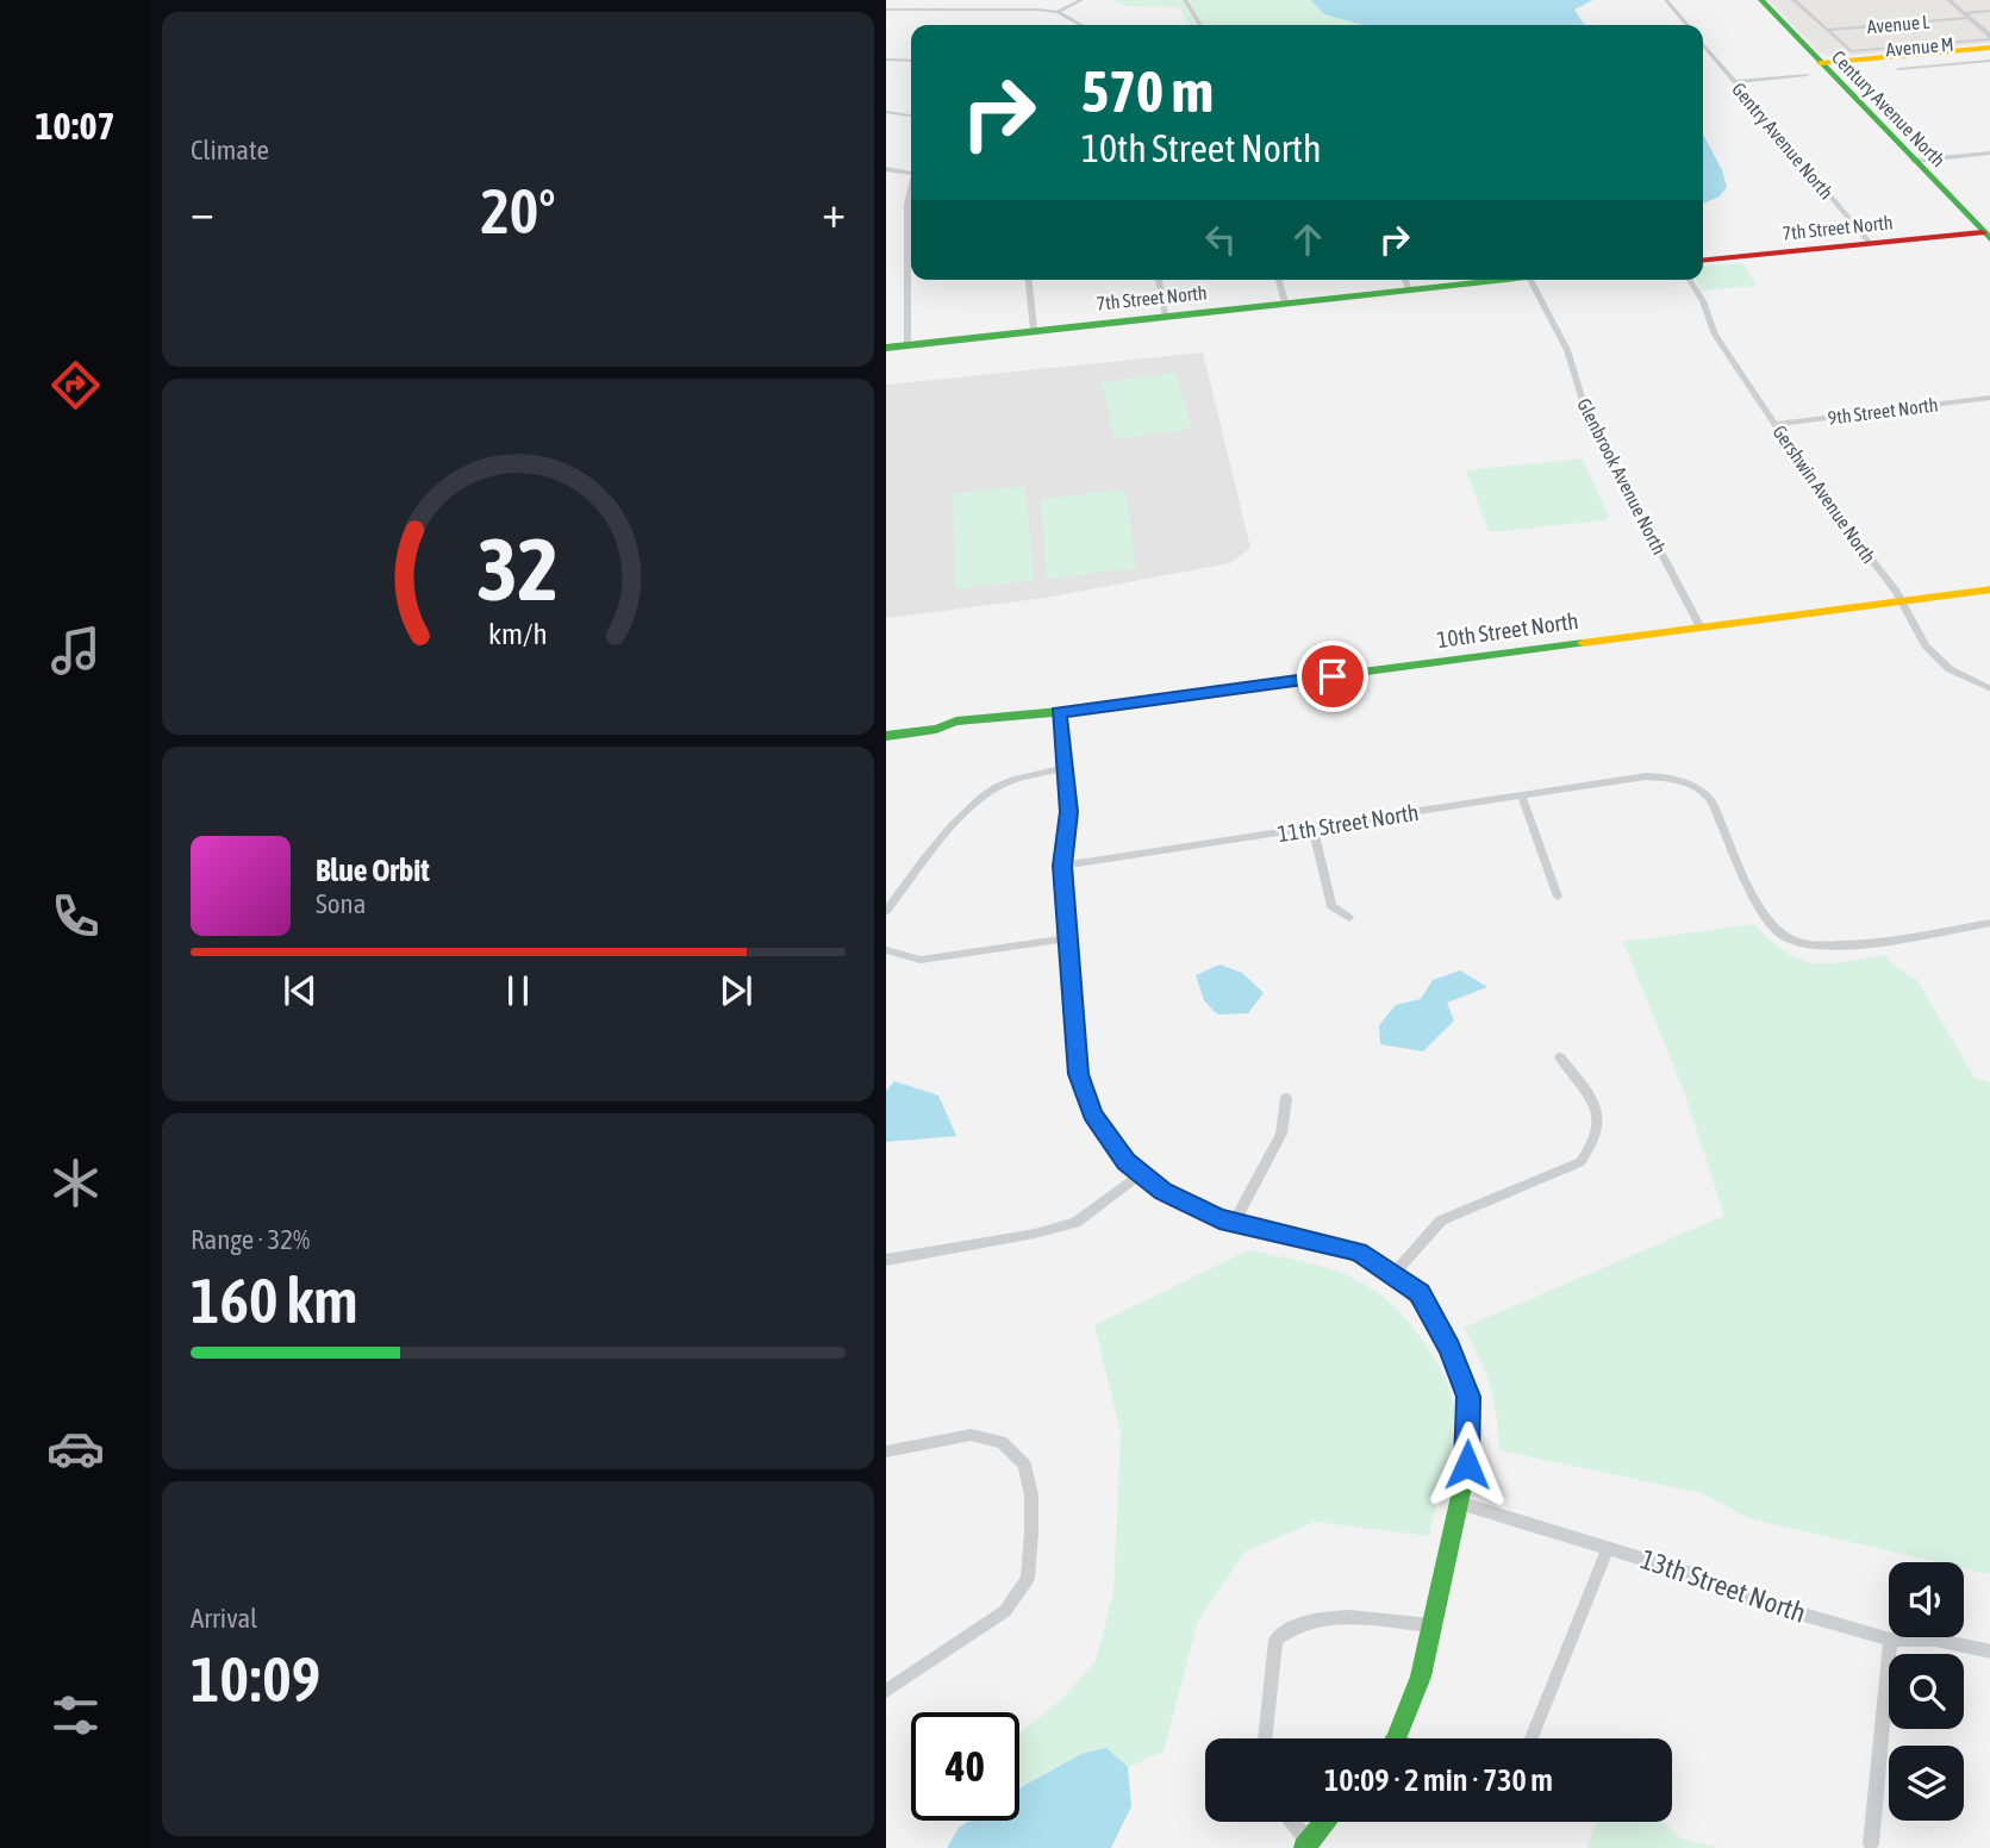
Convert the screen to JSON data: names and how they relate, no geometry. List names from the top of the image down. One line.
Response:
{"streets":{"street":["Avenue L","Avenue M","Century Avenue North","Gentry Avenue North","7th Street North","9th Street North","Glenbrook Avenue North","Gershwin Avenue North","10th Street North","11th Street North","13th Street North"]},"crossings":[["Century Avenue North","7th Street North"],["Gentry Avenue North","7th Street North"],["9th Street North","Gershwin Avenue North"],["Glenbrook Avenue North","10th Street North"],["Gershwin Avenue North","10th Street North"]],"page":{"tabs":"10:07","tile":["Climate",["Range · 32%","160 km"],["Arrival","10:09"]],"turn":["570 m","10th Street North"],"heat":["−","20°","+"],"song":["Blue Orbit","Sona"],"limit":"40","trip":"10:09 · 2 min · 730 m","gauge":["32","km/h"]}}
